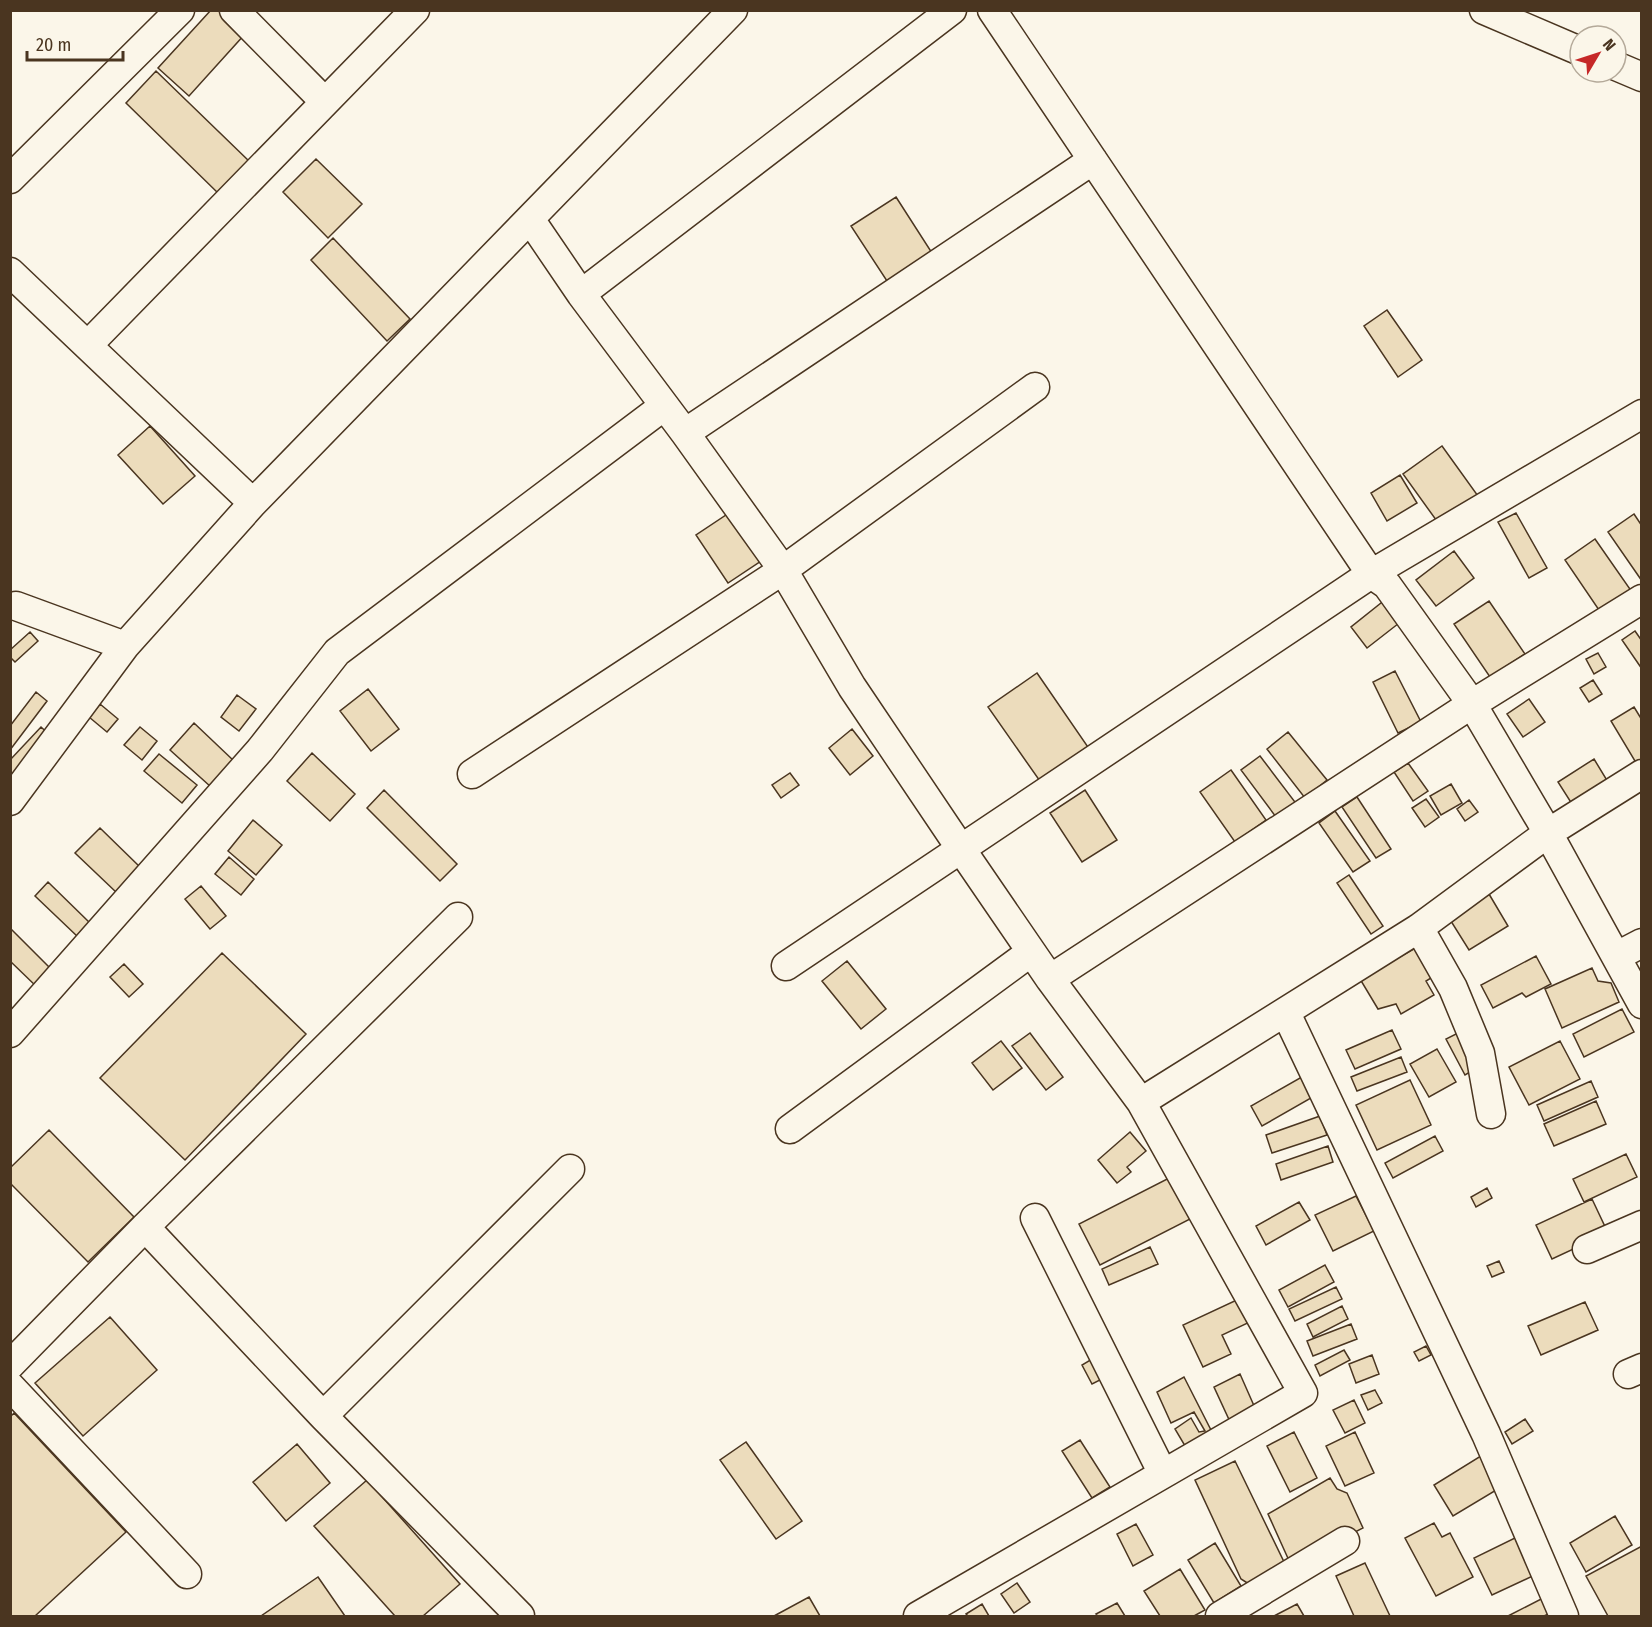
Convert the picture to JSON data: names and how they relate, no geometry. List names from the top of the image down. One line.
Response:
{"scale_bar":"20 m","north":"top right"}
